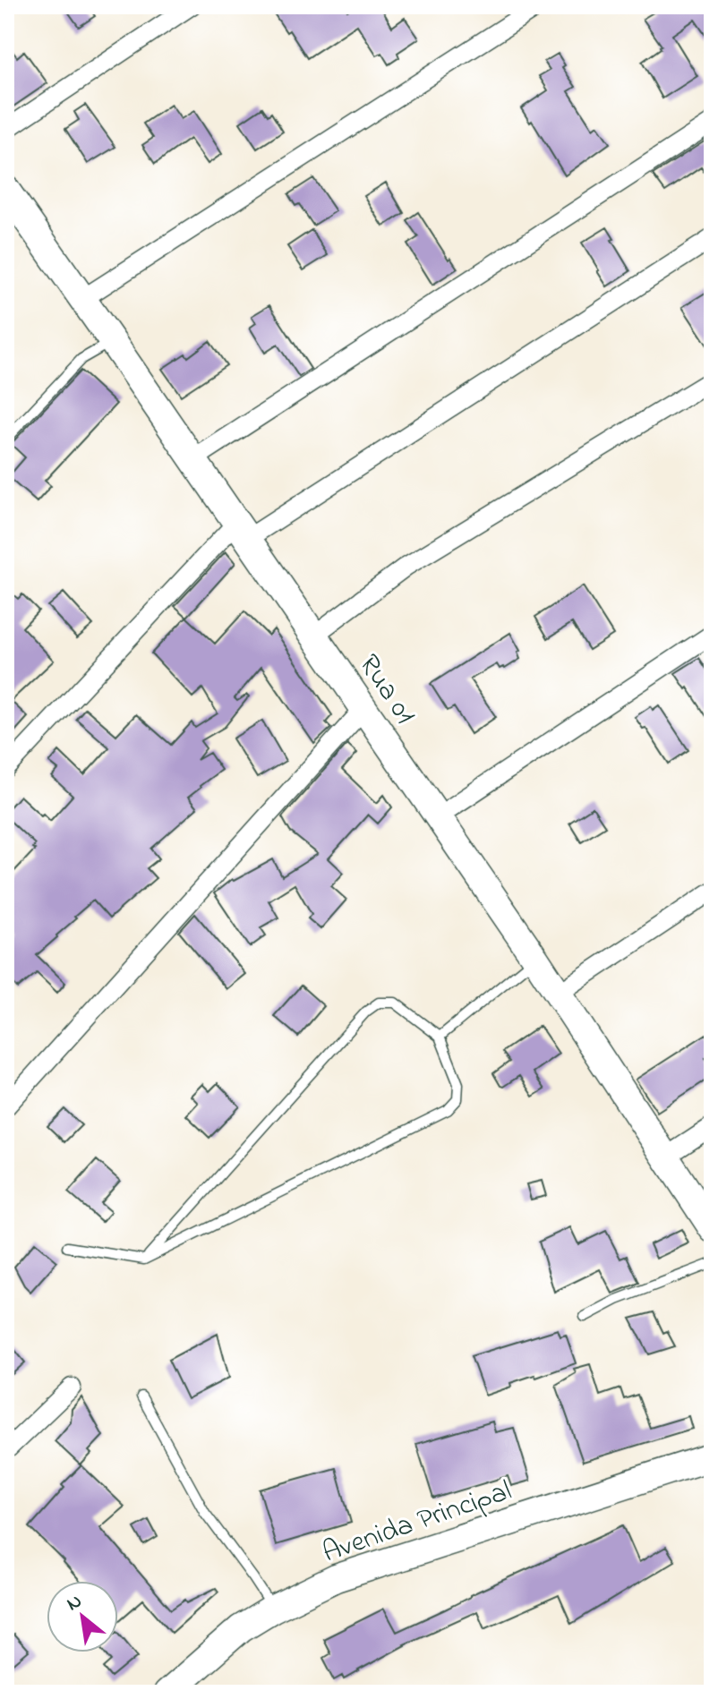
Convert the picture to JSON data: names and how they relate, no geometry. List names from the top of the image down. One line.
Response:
{"streets":{"street":["Rua 01","Avenida Principal"]},"north":"top left"}
